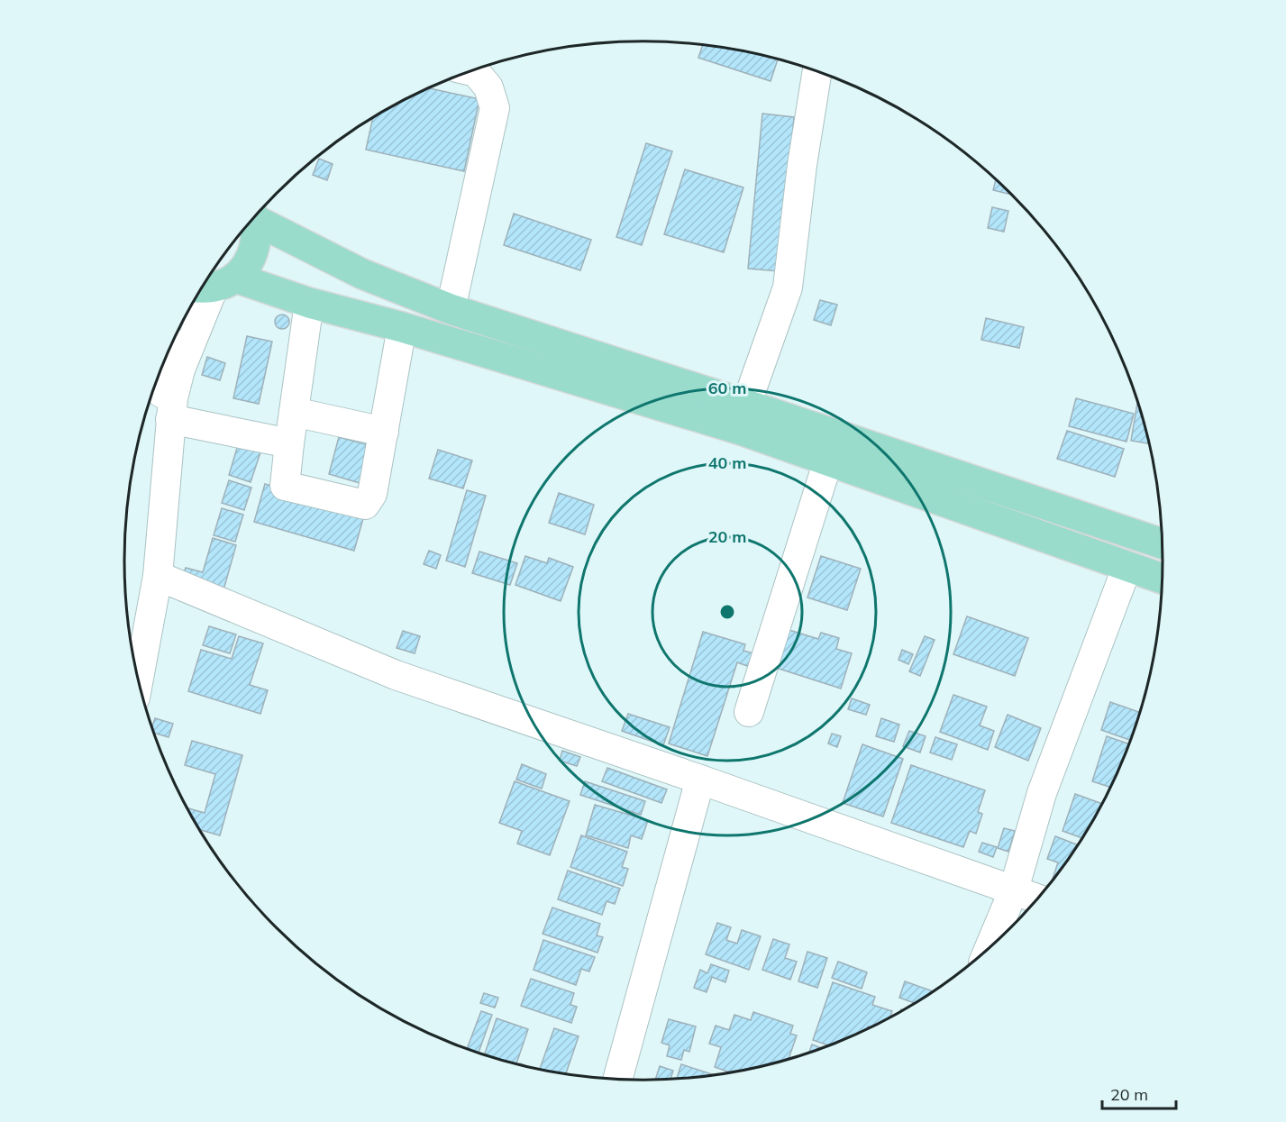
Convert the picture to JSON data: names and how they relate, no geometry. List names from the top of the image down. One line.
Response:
{"scale_bar":"20 m","rings":["60 m","40 m","20 m"]}
